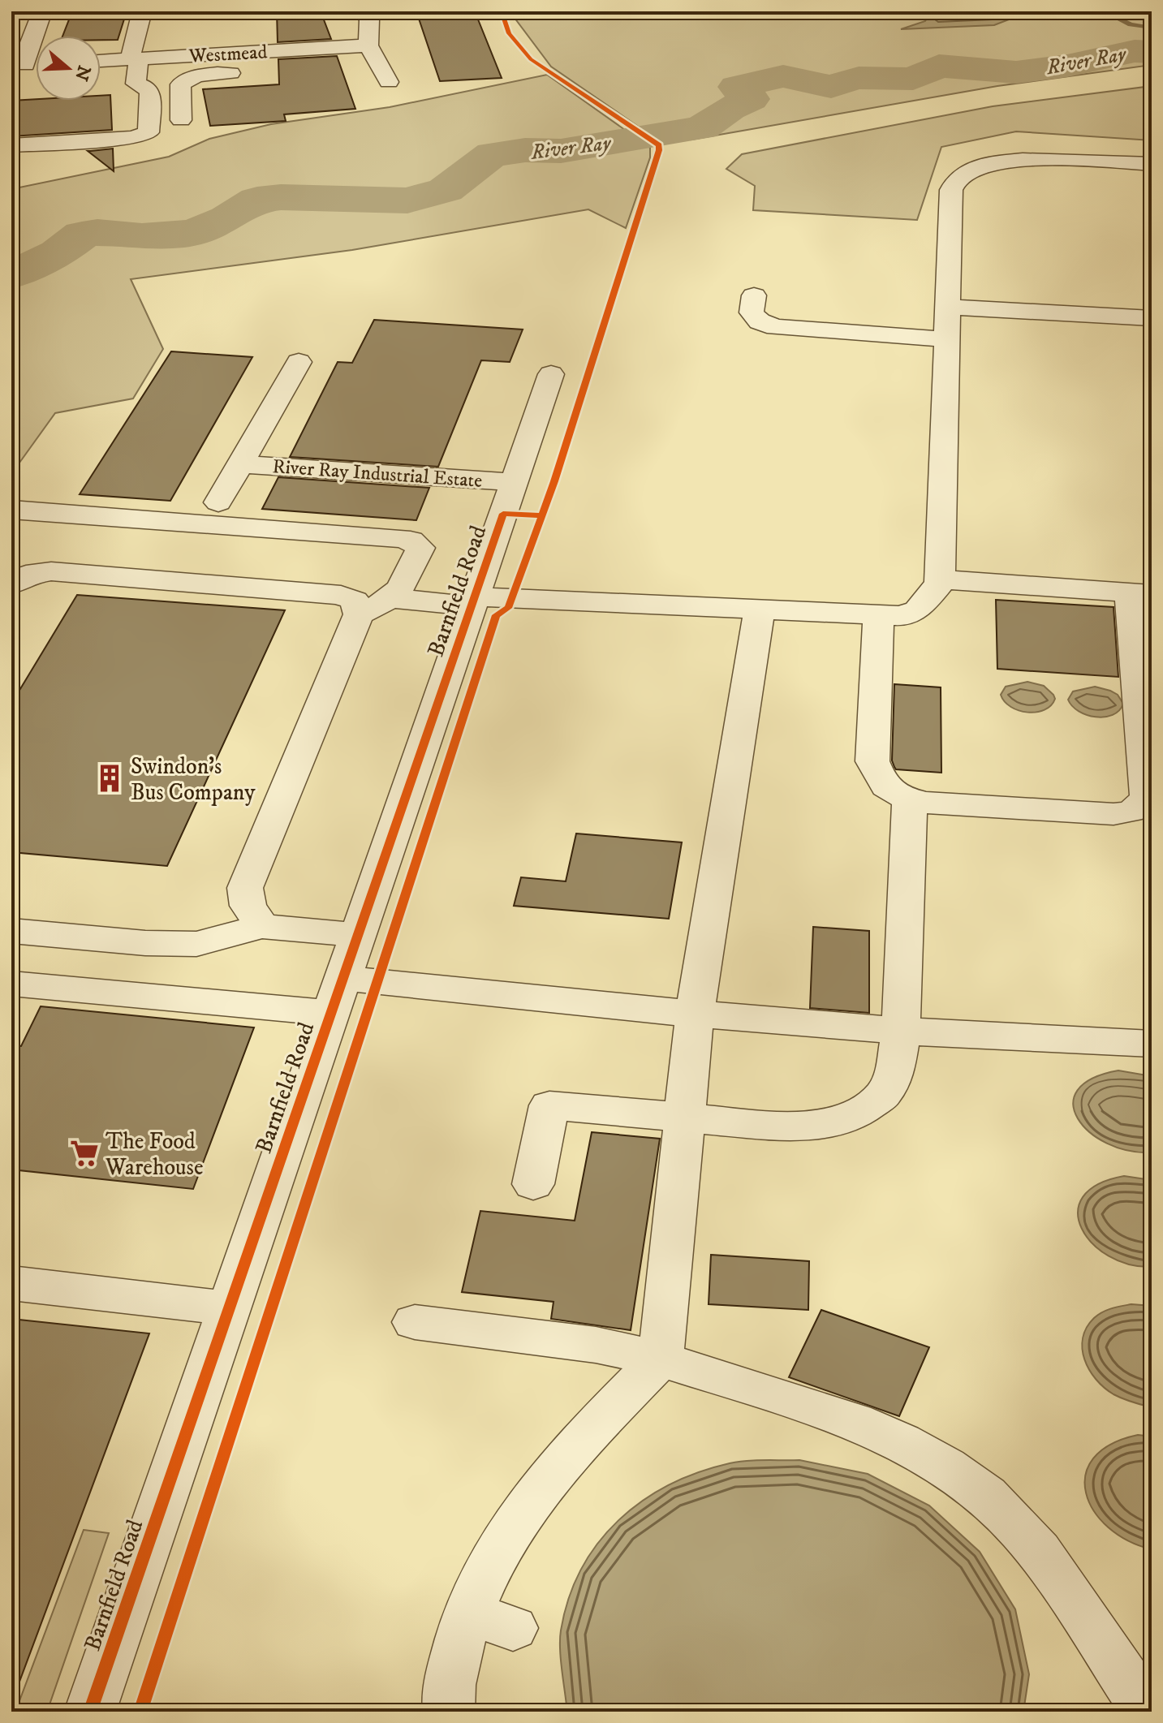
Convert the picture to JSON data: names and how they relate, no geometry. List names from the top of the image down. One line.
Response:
{"streets":{"street":["Westmead","River Ray Industrial Estate","Barnfield Road"]},"crossings":[["River Ray Industrial Estate","Barnfield Road"]],"water":["River Ray"],"places":{"building":["Swindon's Bus Company"],"supermarket":["The Food Warehouse"]},"north":"right"}
